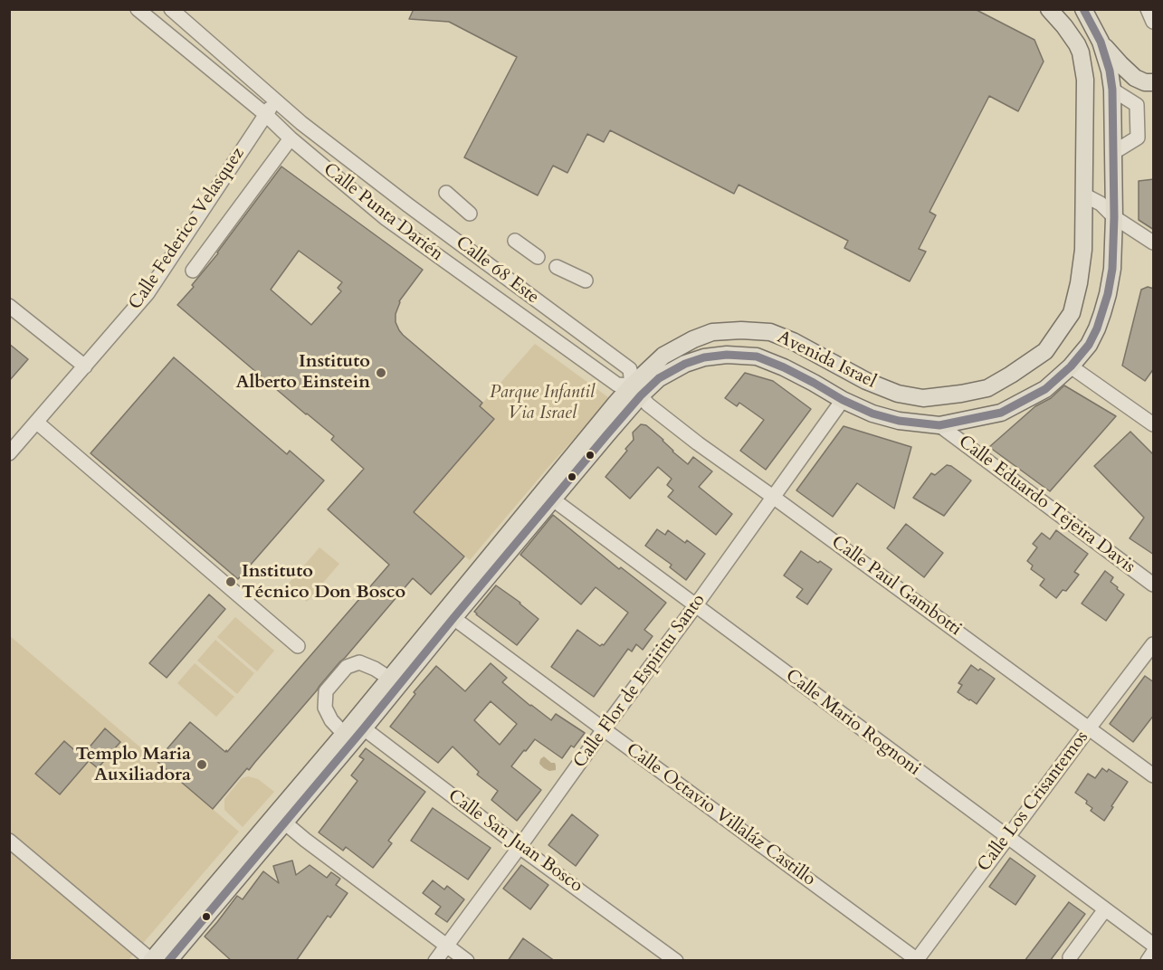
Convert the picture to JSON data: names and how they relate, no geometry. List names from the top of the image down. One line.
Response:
{"streets":{"main road":["Avenida Israel"],"street":["Calle Punta Darién","Calle Federico Velasquez","Calle 68 Este","Calle Eduardo Tejeira Davis","Calle Paul Gambotti","Calle Flor de Espiritu Santo","Calle Mario Rognoni","Calle Los Crisantemos","Calle Octavio Villaláz Castillo","Calle San Juan Bosco"]},"crossings":[["Calle Punta Darién","Calle Federico Velasquez"],["Calle Punta Darién","Calle 68 Este"],["Calle Punta Darién","Avenida Israel"],["Calle Punta Darién","Calle Paul Gambotti"],["Calle Federico Velasquez","Calle 68 Este"],["Calle 68 Este","Avenida Israel"],["Calle 68 Este","Calle Paul Gambotti"],["Avenida Israel","Calle Eduardo Tejeira Davis"],["Avenida Israel","Calle Paul Gambotti"],["Avenida Israel","Calle Flor de Espiritu Santo"],["Avenida Israel","Calle Mario Rognoni"],["Avenida Israel","Calle Octavio Villaláz Castillo"],["Avenida Israel","Calle San Juan Bosco"],["Calle Paul Gambotti","Calle Flor de Espiritu Santo"],["Calle Paul Gambotti","Calle Los Crisantemos"],["Calle Flor de Espiritu Santo","Calle Mario Rognoni"],["Calle Flor de Espiritu Santo","Calle Octavio Villaláz Castillo"],["Calle Flor de Espiritu Santo","Calle San Juan Bosco"],["Calle Mario Rognoni","Calle Los Crisantemos"],["Calle Los Crisantemos","Calle Octavio Villaláz Castillo"]],"parks":["Parque Infantil Via Israel"],"places":["Instituto Alberto Einstein","Instituto Técnico Don Bosco","Templo Maria Auxiliadora"]}
